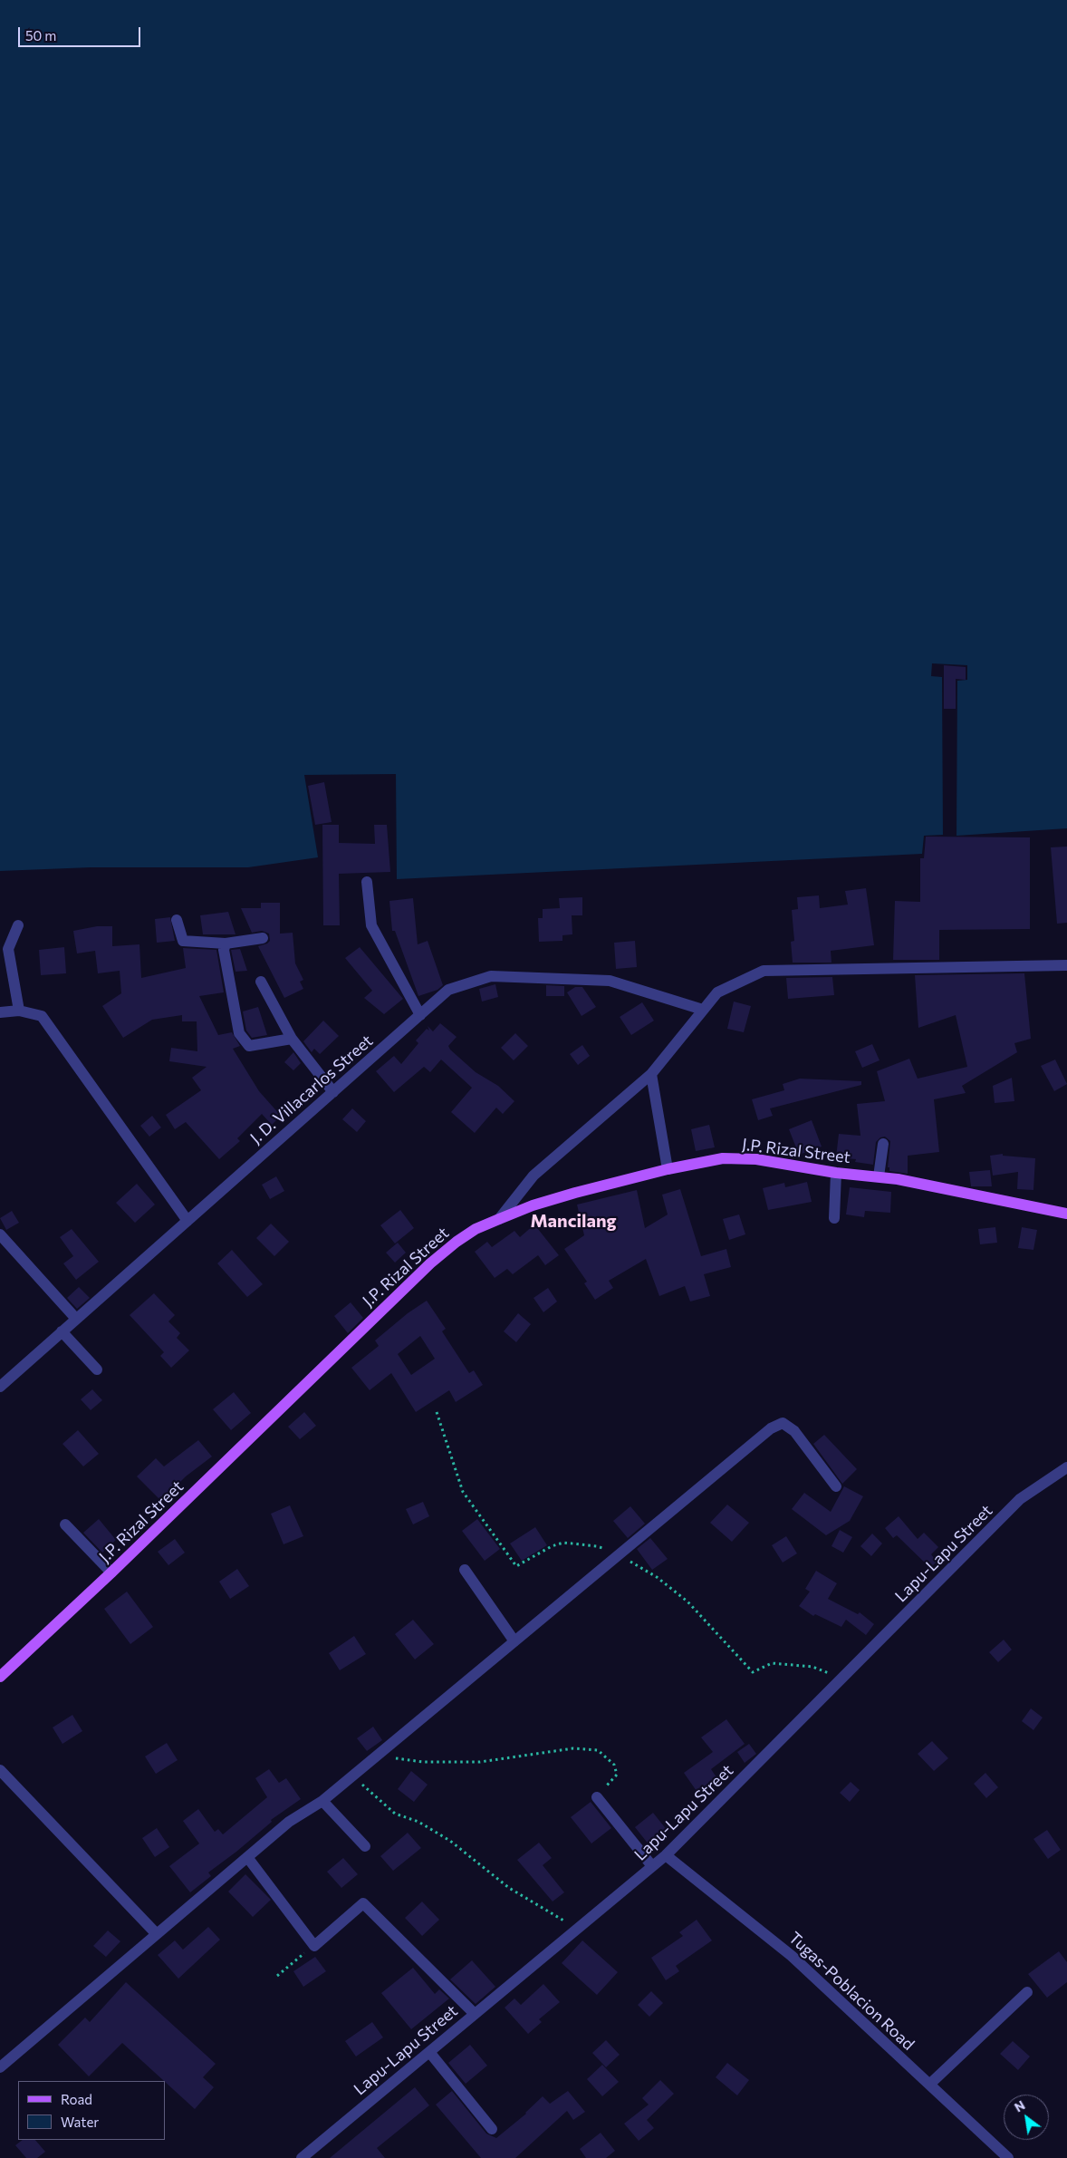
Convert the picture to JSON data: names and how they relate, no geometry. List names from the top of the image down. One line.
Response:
{"streets":{"main road":["J.P. Rizal Street"],"street":["J. D. Villacarlos Street","Lapu-Lapu Street","Tugas-Poblacion Road"]},"crossings":[["Lapu-Lapu Street","Tugas-Poblacion Road"]],"districts":["Mancilang"],"legend":["Road","Water"],"scale_bar":"50 m","north":"top left"}
